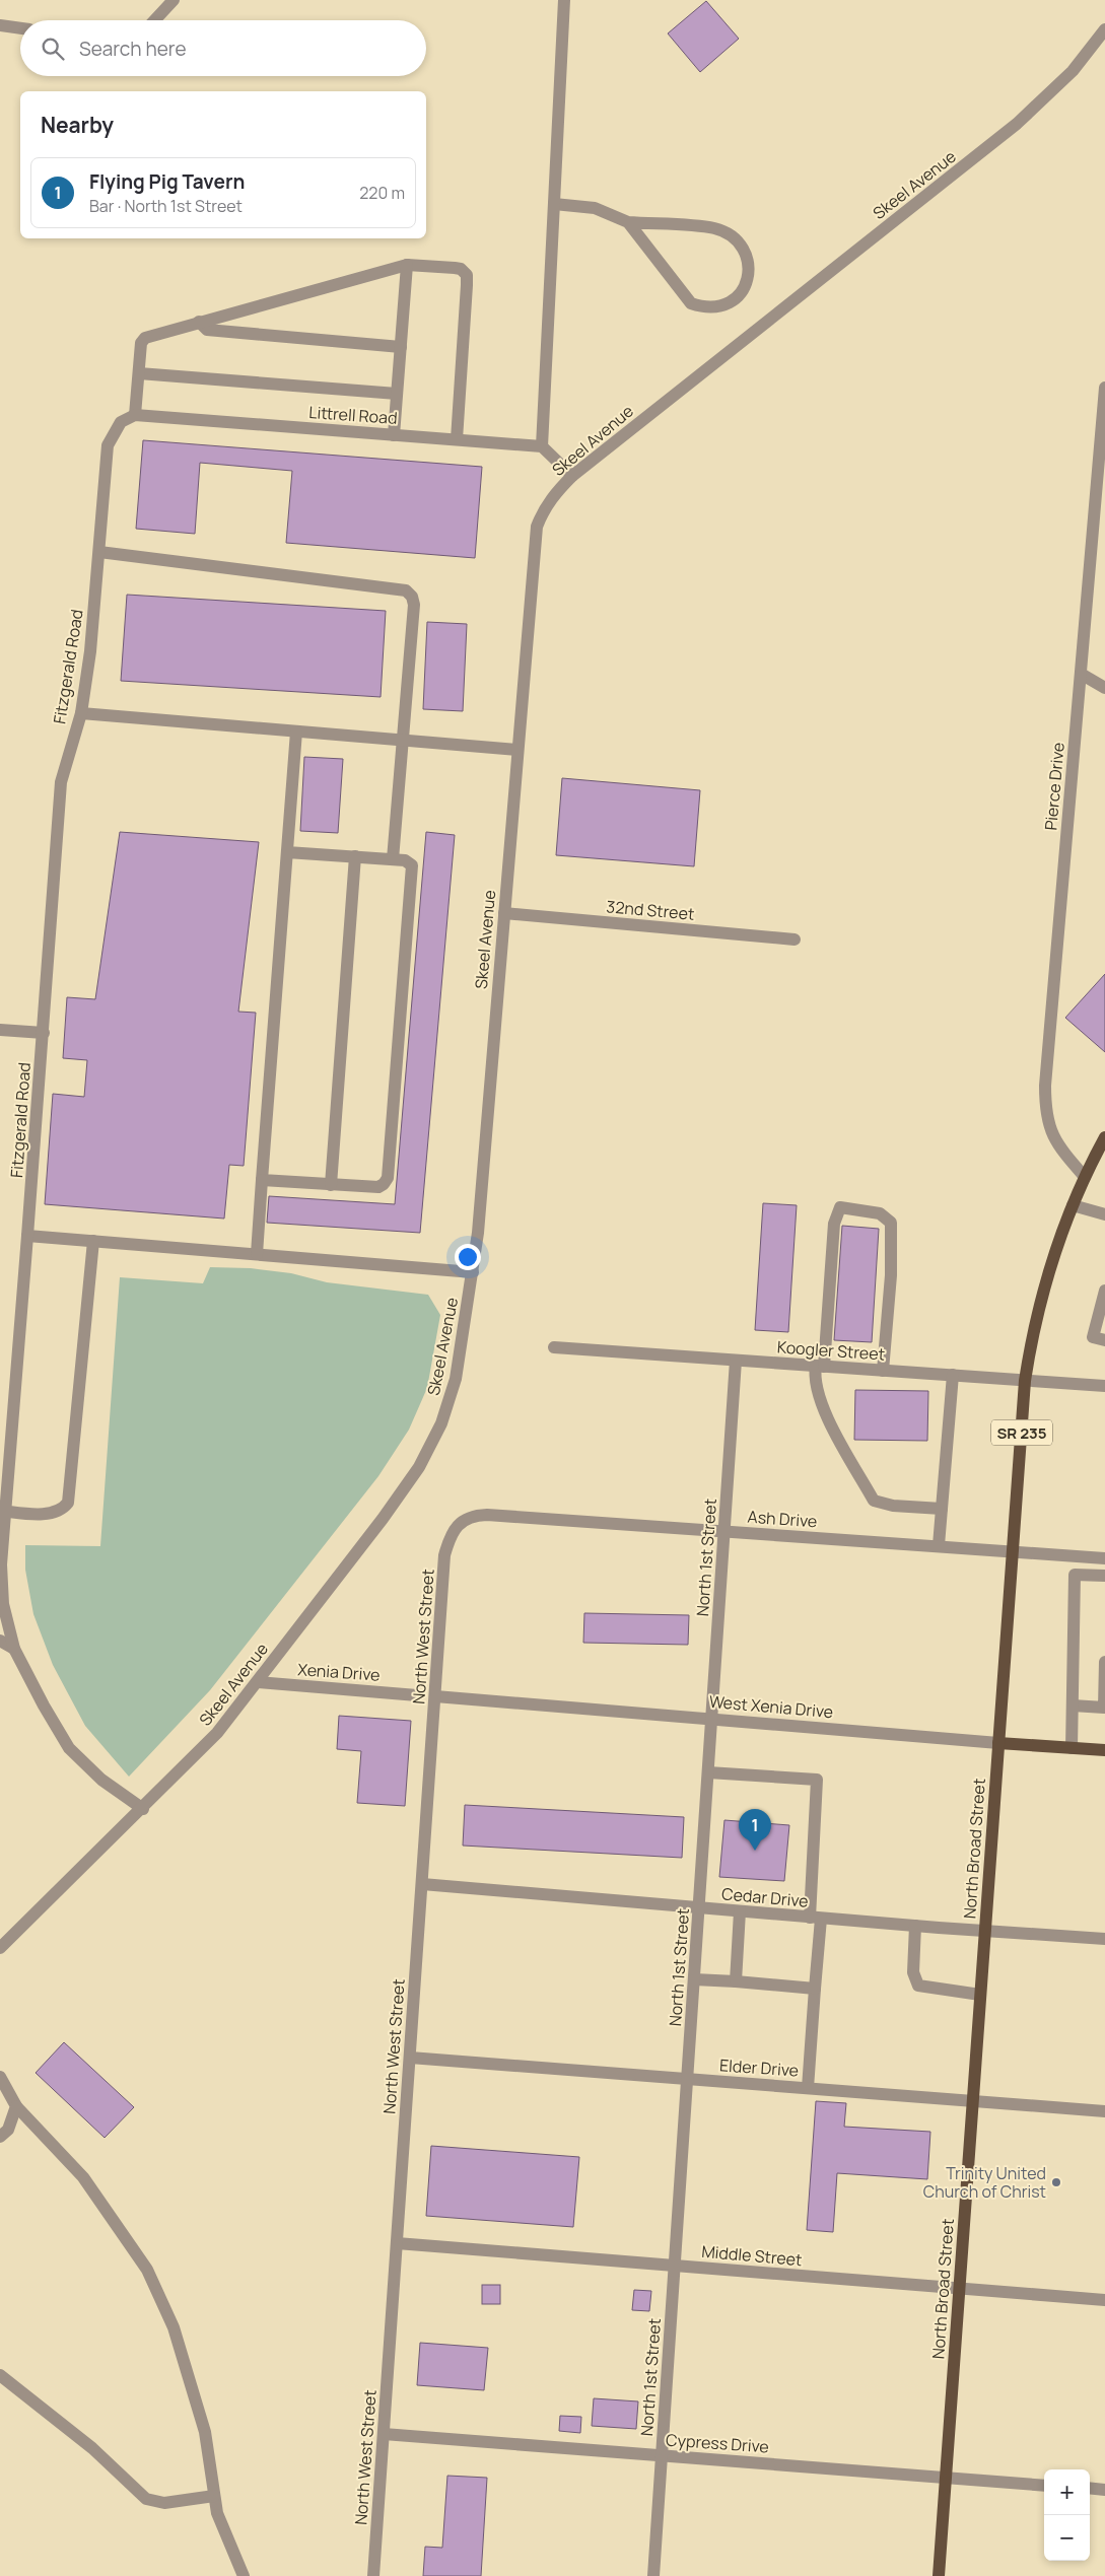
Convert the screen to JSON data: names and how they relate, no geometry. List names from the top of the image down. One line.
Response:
{"streets":{"main road":["SR 235","West Xenia Drive","North Broad Street"],"street":["Skeel Avenue","Littrell Road","Fitzgerald Road","Pierce Drive","32nd Street","Koogler Street","Ash Drive","North 1st Street","North West Street","Xenia Drive","Cedar Drive","Elder Drive","Middle Street","Cypress Drive"]},"crossings":[["Skeel Avenue","Fitzgerald Road"],["Skeel Avenue","32nd Street"],["Skeel Avenue","Xenia Drive"],["Littrell Road","Fitzgerald Road"],["Pierce Drive","North Broad Street"],["Koogler Street","North 1st Street"],["Koogler Street","North Broad Street"],["Ash Drive","North 1st Street"],["Ash Drive","North West Street"],["Ash Drive","North Broad Street"],["North 1st Street","West Xenia Drive"],["North 1st Street","Cedar Drive"],["North 1st Street","Elder Drive"],["North 1st Street","Middle Street"],["North 1st Street","Cypress Drive"],["North West Street","West Xenia Drive"],["North West Street","Cedar Drive"],["North West Street","Elder Drive"],["North West Street","Middle Street"],["North West Street","Cypress Drive"],["West Xenia Drive","North Broad Street"],["North Broad Street","Cedar Drive"],["North Broad Street","Elder Drive"],["North Broad Street","Middle Street"],["North Broad Street","Cypress Drive"]],"places":["Trinity United Church of Christ"],"page":{"search":"Search here","heading":"Nearby","list":[{"mark":"1","name":"Flying Pig Tavern","note":"Bar · North 1st Street","value":"220 m"}],"pins":"1","map_buttons":["+","−"]}}
